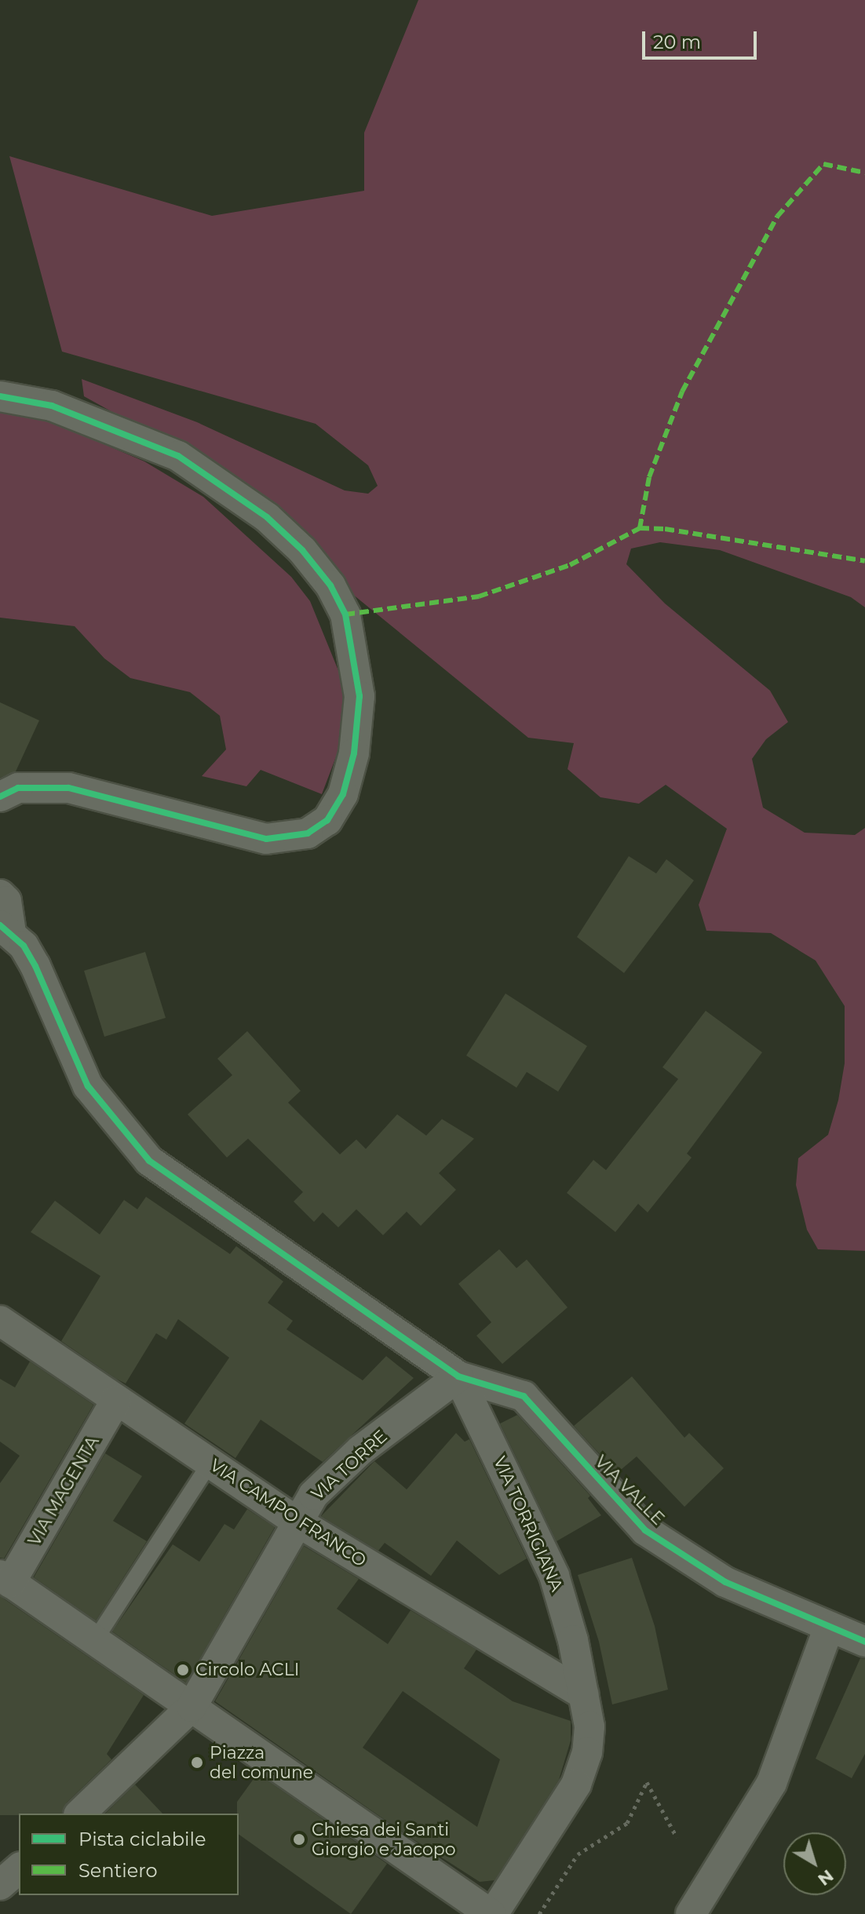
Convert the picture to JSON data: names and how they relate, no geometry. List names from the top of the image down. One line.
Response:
{"streets":{"street":["VIA TORRE","VIA VALLE","VIA MAGENTA","VIA CAMPO FRANCO","VIA TORRIGIANA"]},"crossings":[["VIA TORRE","VIA VALLE"],["VIA TORRE","VIA CAMPO FRANCO"],["VIA TORRE","VIA TORRIGIANA"],["VIA VALLE","VIA TORRIGIANA"],["VIA MAGENTA","VIA CAMPO FRANCO"],["VIA CAMPO FRANCO","VIA TORRIGIANA"]],"places":["Circolo ACLI","Piazza del comune","Chiesa dei Santi Giorgio e Jacopo"],"legend":["Pista ciclabile","Sentiero"],"scale_bar":"20 m","north":"bottom right"}
